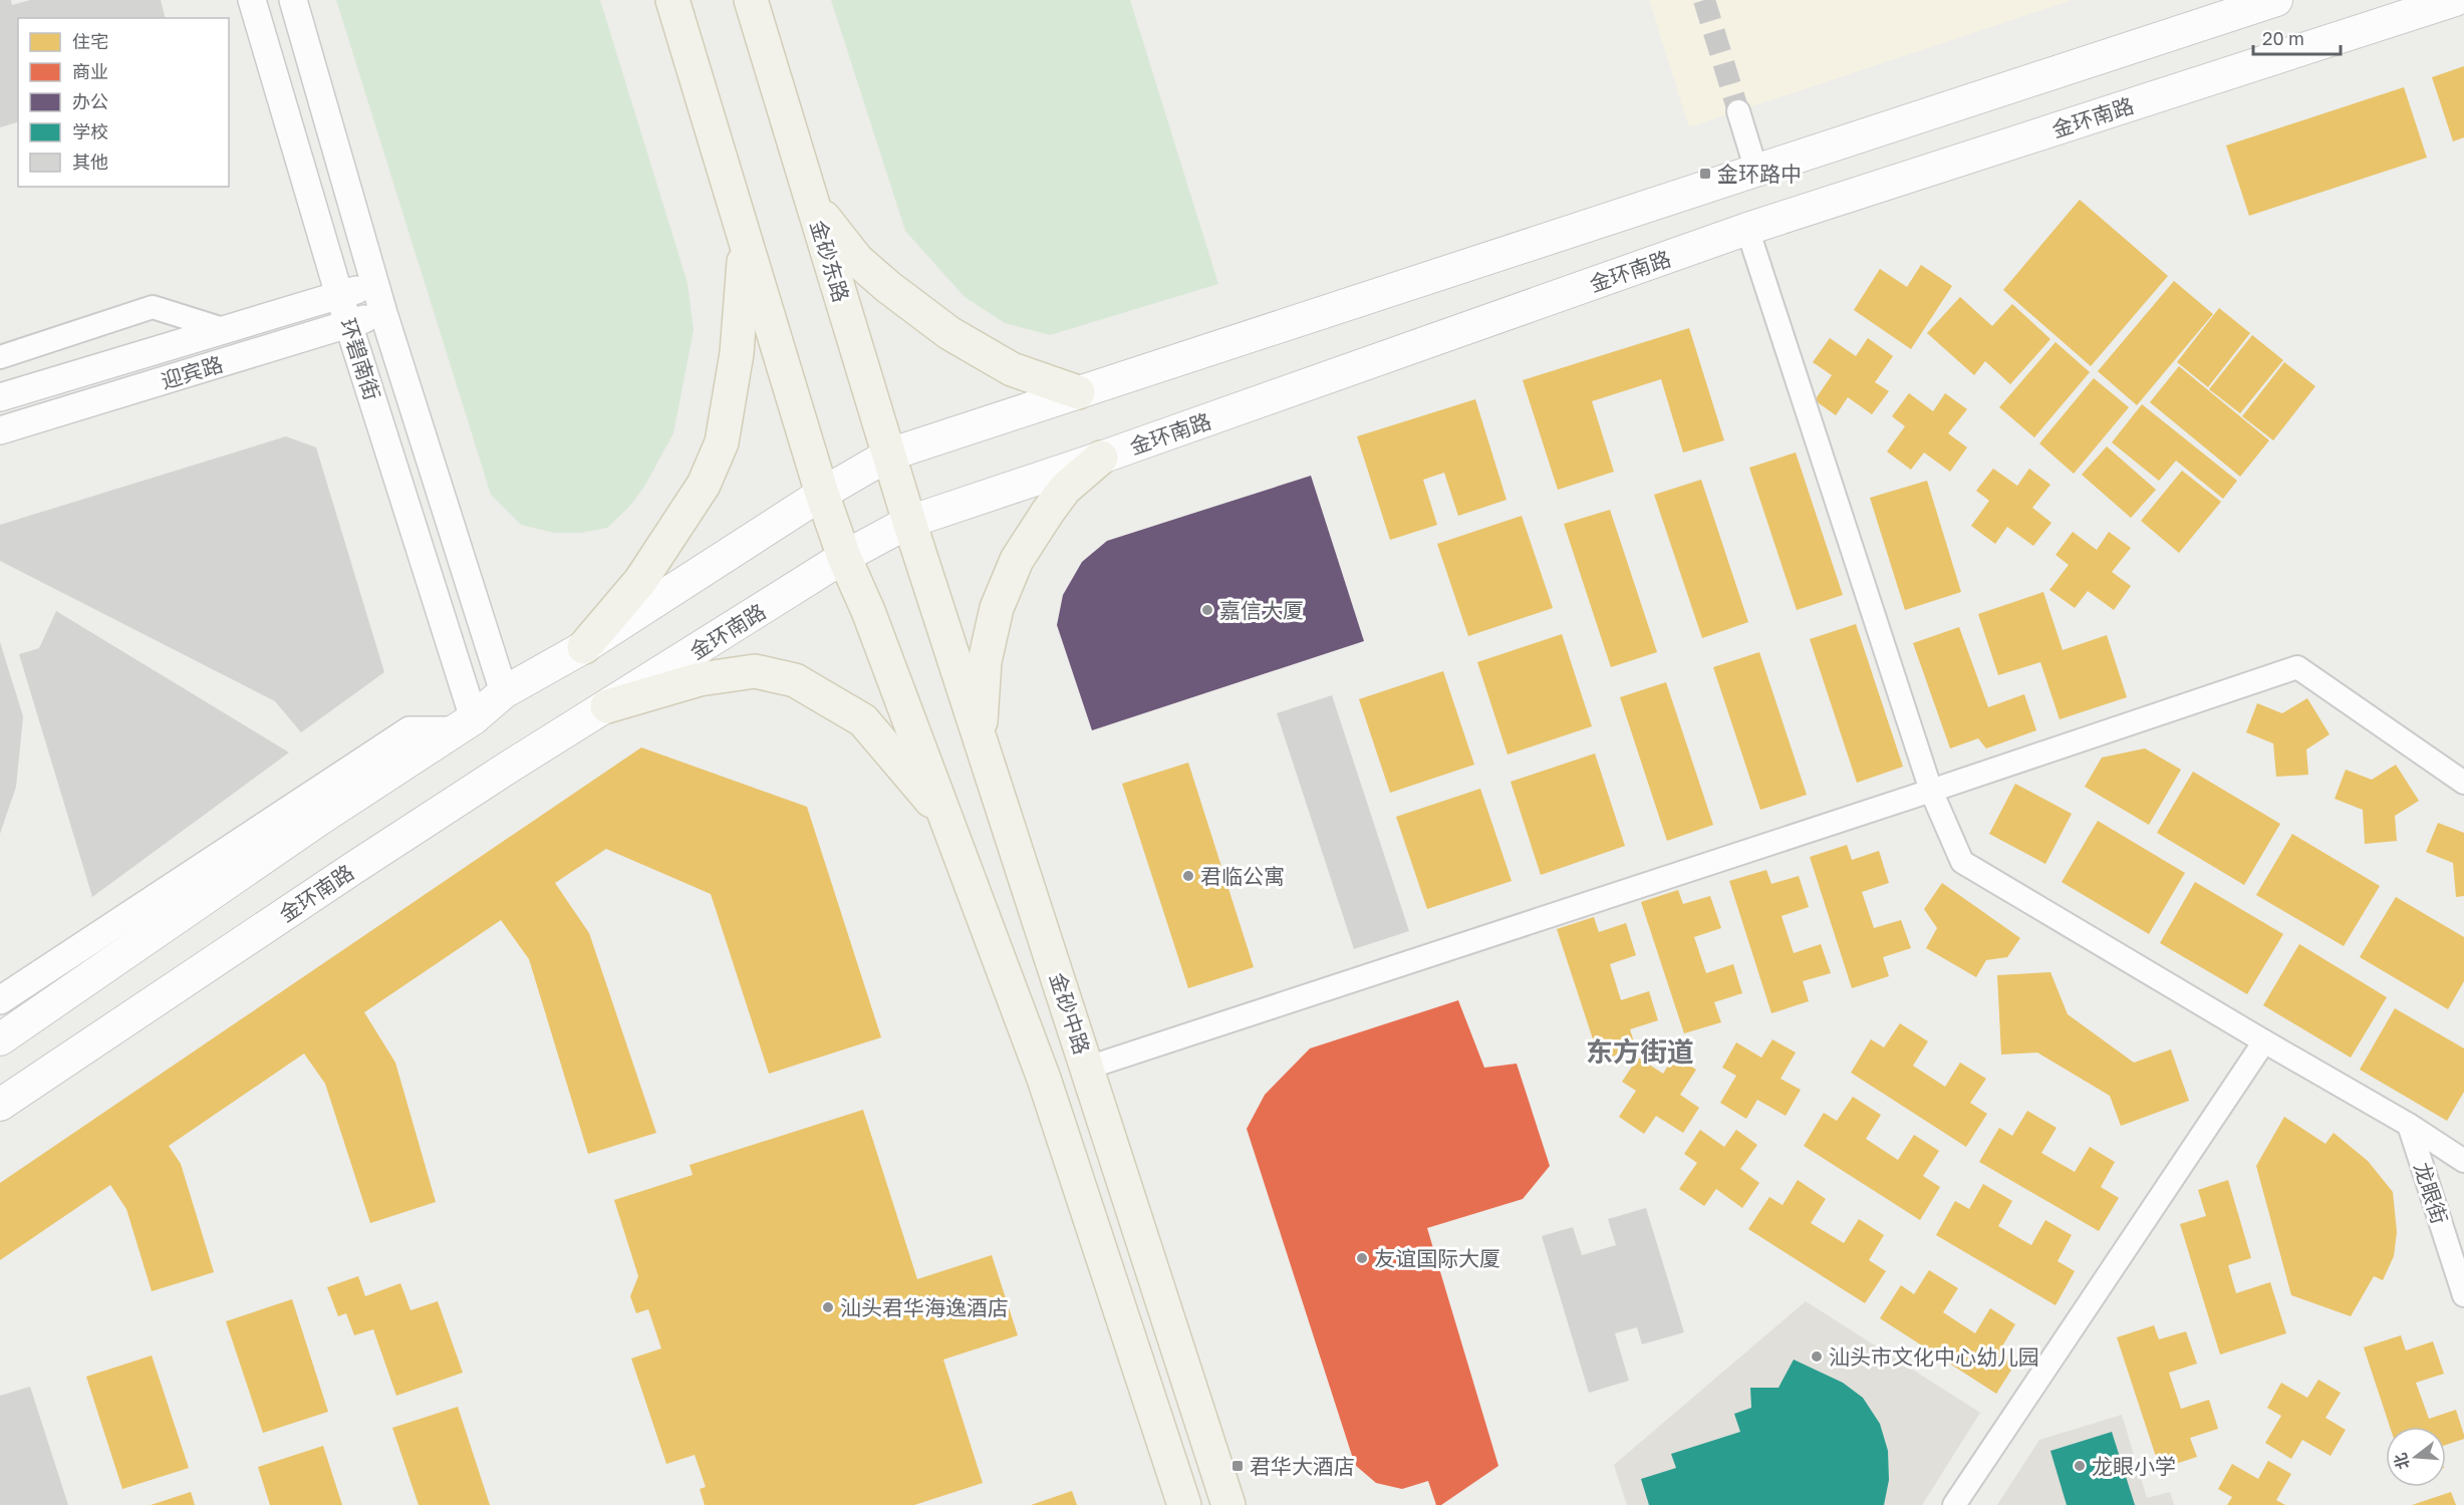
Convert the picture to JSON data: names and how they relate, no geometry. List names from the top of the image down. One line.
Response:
{"streets":{"main road":["金环南路","金砂东路","金砂中路"],"street":["环碧南街","迎宾路","龙眼街"]},"crossings":[["金环南路","金砂东路"],["金环南路","金砂中路"],["金砂东路","金砂中路"],["环碧南街","迎宾路"]],"districts":["东方街道"],"places":{"transit":["金环路中","君华大酒店"],"other":["嘉信大厦","君临公寓","友谊国际大厦","汕头君华海逸酒店","汕头市文化中心幼儿园","龙眼小学"]},"legend":["住宅","商业","办公","学校","其他"],"scale_bar":"20 m","north":"left"}
